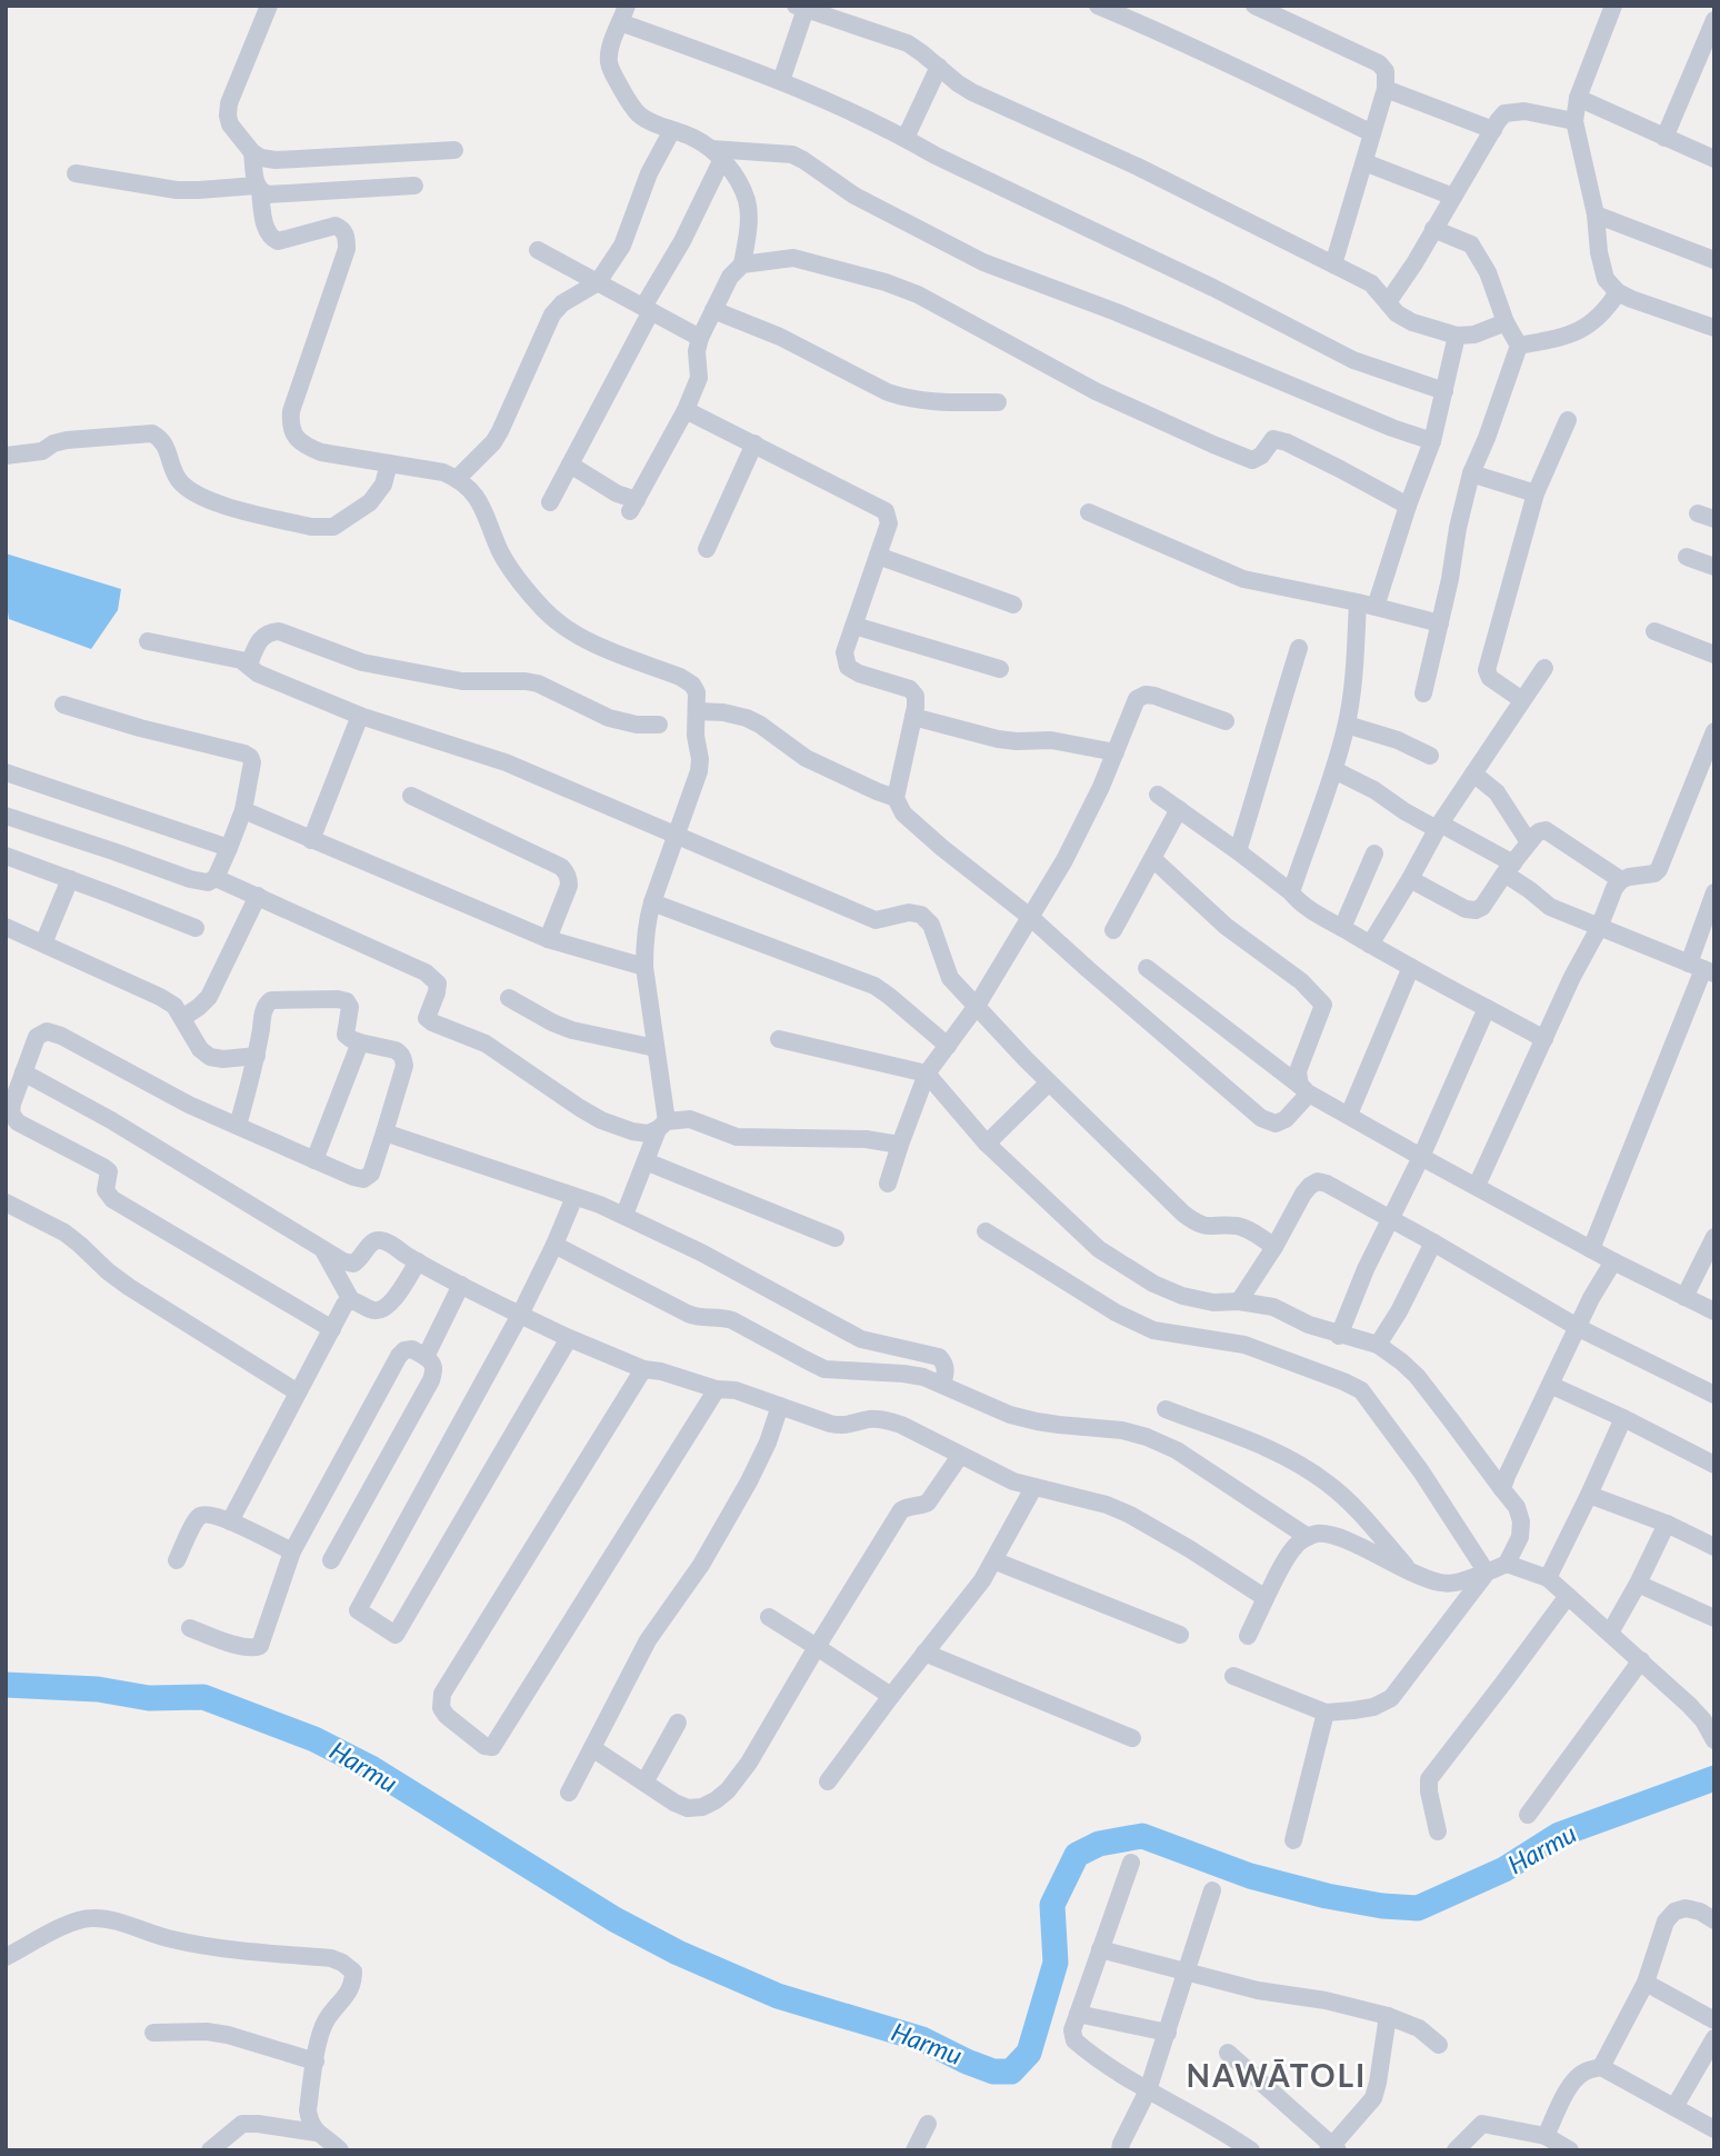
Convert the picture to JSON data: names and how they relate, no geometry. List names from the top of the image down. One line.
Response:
{"districts":["NAWĀTOLI"],"water":["Harmu"]}
